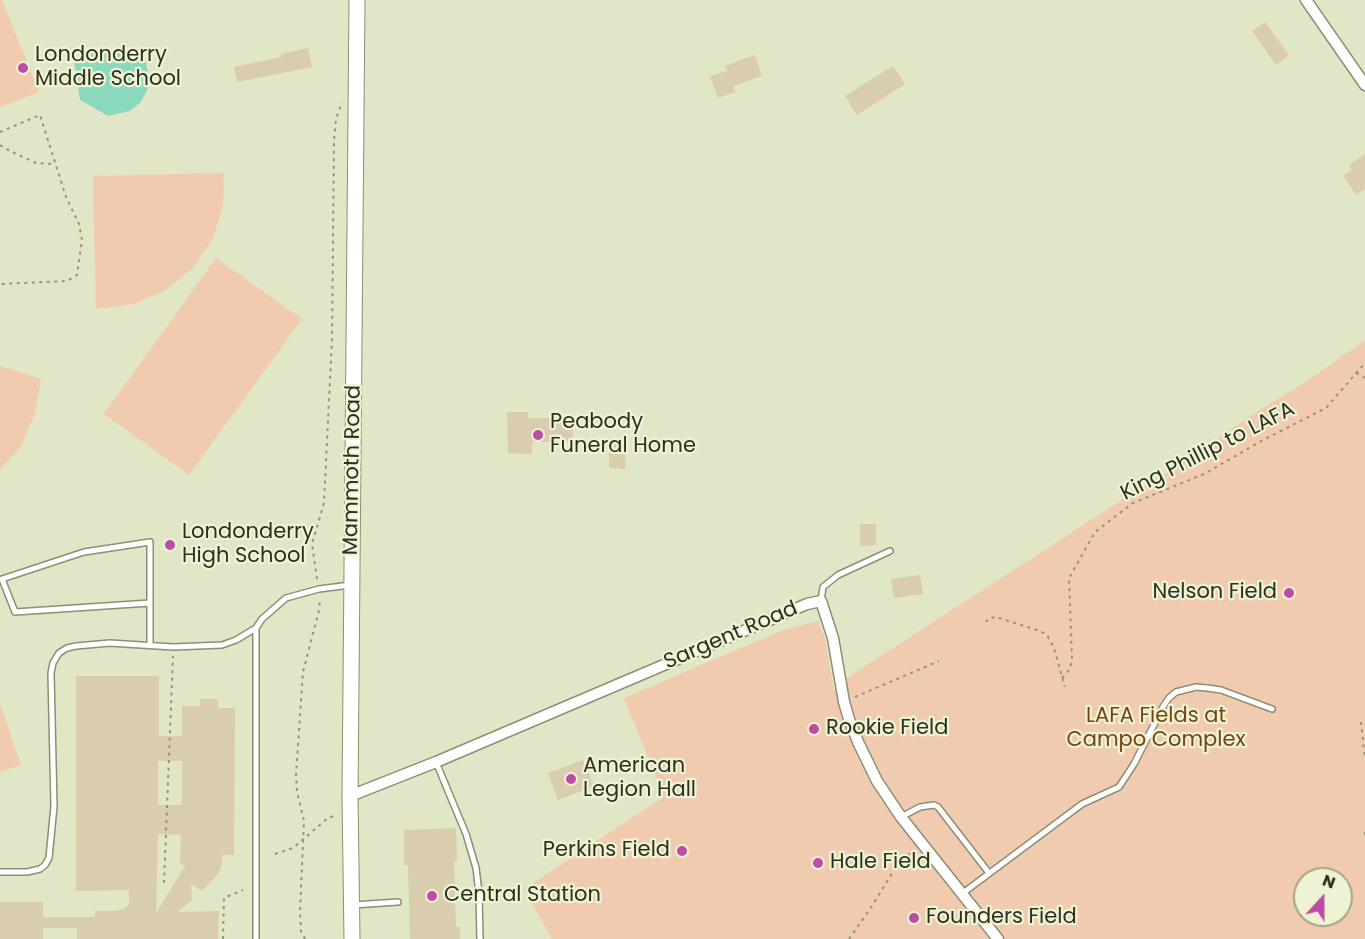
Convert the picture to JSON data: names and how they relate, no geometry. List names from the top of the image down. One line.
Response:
{"streets":{"main road":["Mammoth Road"],"street":["Sargent Road"],"path":["King Phillip to LAFA"]},"crossings":[["Mammoth Road","Sargent Road"]],"parks":["LAFA Fields at Campo Complex"],"places":["Londonderry Middle School","Peabody Funeral Home","Londonderry High School","Nelson Field","Rookie Field","American Legion Hall","Perkins Field","Hale Field","Central Station","Founders Field"],"north":"top"}
